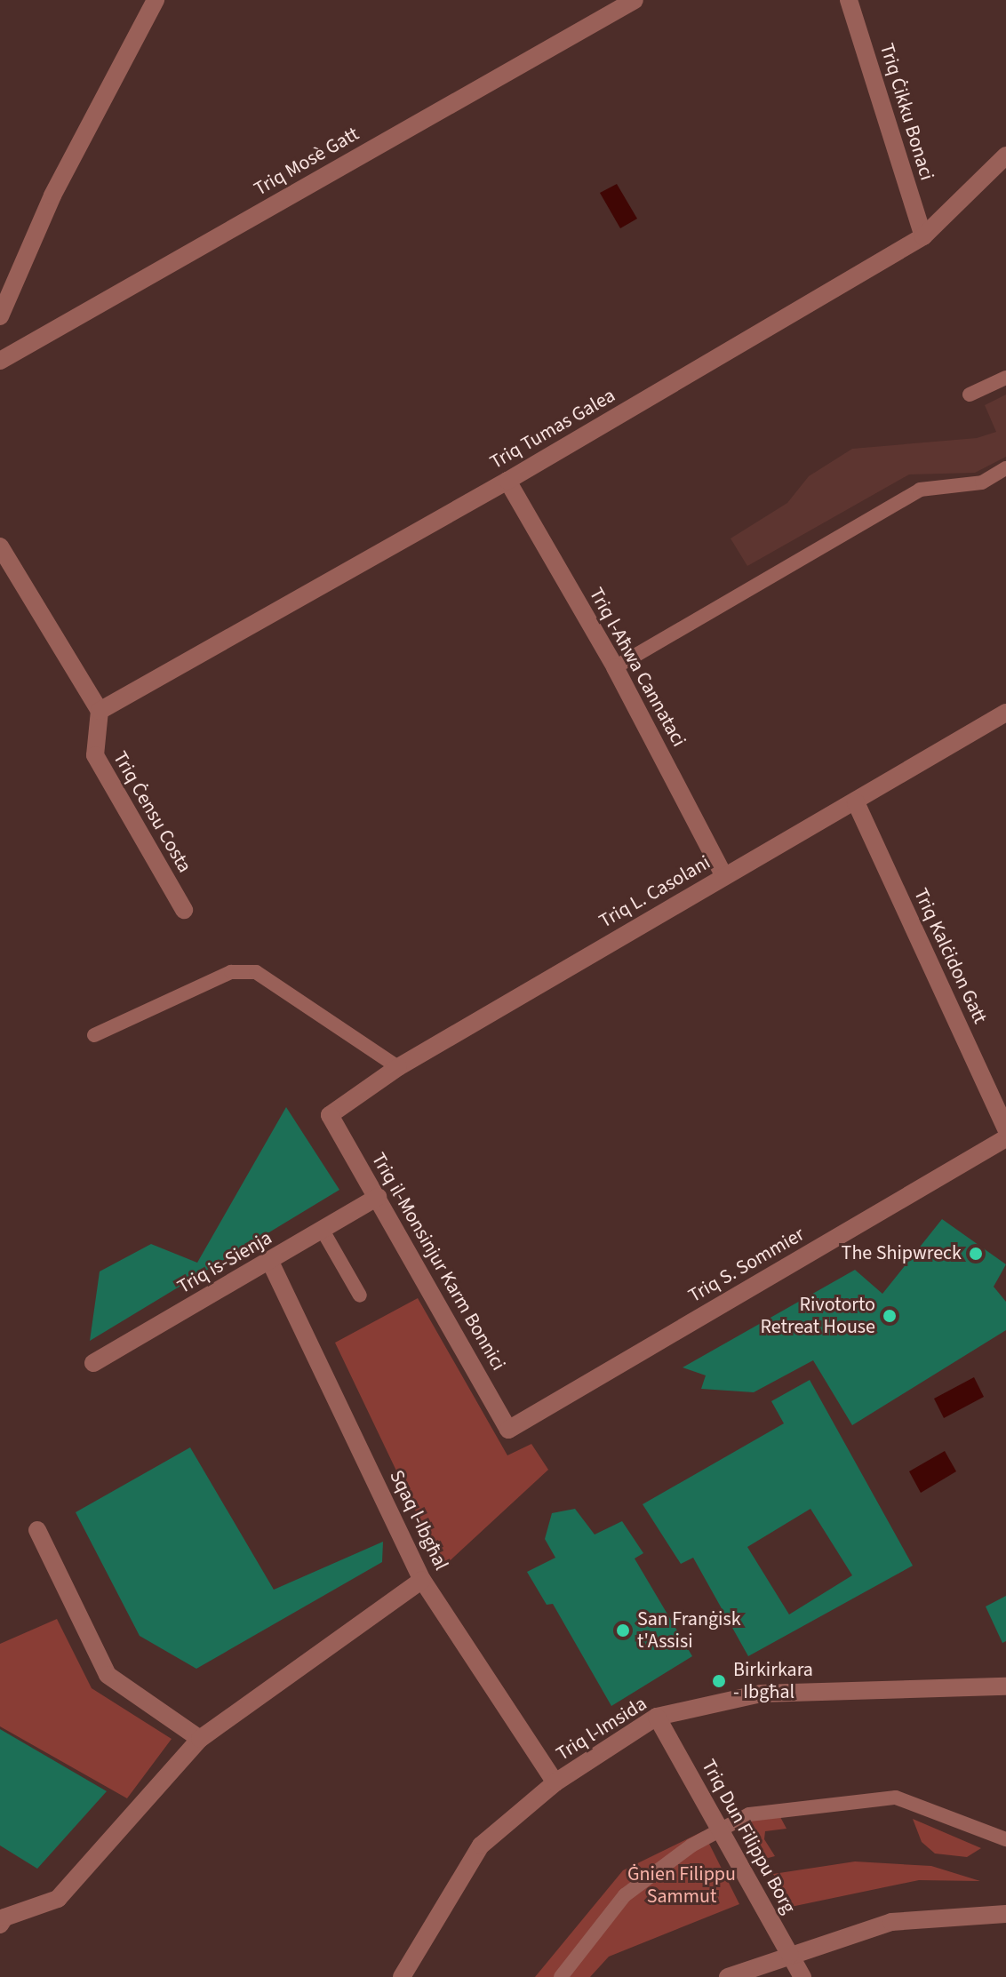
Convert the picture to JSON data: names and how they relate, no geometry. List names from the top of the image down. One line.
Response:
{"streets":{"street":["Triq Ċikku Bonaci","Triq Mosè Gatt","Triq Tumas Galea","Triq l-Aħwa Cannataci","Triq Ċensu Costa","Triq L. Casolani","Triq Kalċidon Gatt","Triq il-Monsinjur Karm Bonnici","Triq is-Sienja","Triq S. Sommier","Sqaq l-Ibgħal","Triq l-Imsida","Triq Dun Filippu Borg"]},"crossings":[["Triq Ċikku Bonaci","Triq Tumas Galea"],["Triq Tumas Galea","Triq l-Aħwa Cannataci"],["Triq Tumas Galea","Triq Ċensu Costa"],["Triq l-Aħwa Cannataci","Triq L. Casolani"],["Triq L. Casolani","Triq Kalċidon Gatt"],["Triq L. Casolani","Triq il-Monsinjur Karm Bonnici"],["Triq il-Monsinjur Karm Bonnici","Triq is-Sienja"],["Triq il-Monsinjur Karm Bonnici","Triq S. Sommier"],["Triq is-Sienja","Sqaq l-Ibgħal"],["Sqaq l-Ibgħal","Triq l-Imsida"],["Triq l-Imsida","Triq Dun Filippu Borg"]],"parks":["Ġnien Filippu Sammut"],"places":["The Shipwreck","Rivotorto Retreat House","San Franġisk t'Assisi","Birkirkara - Ibgħal"]}
